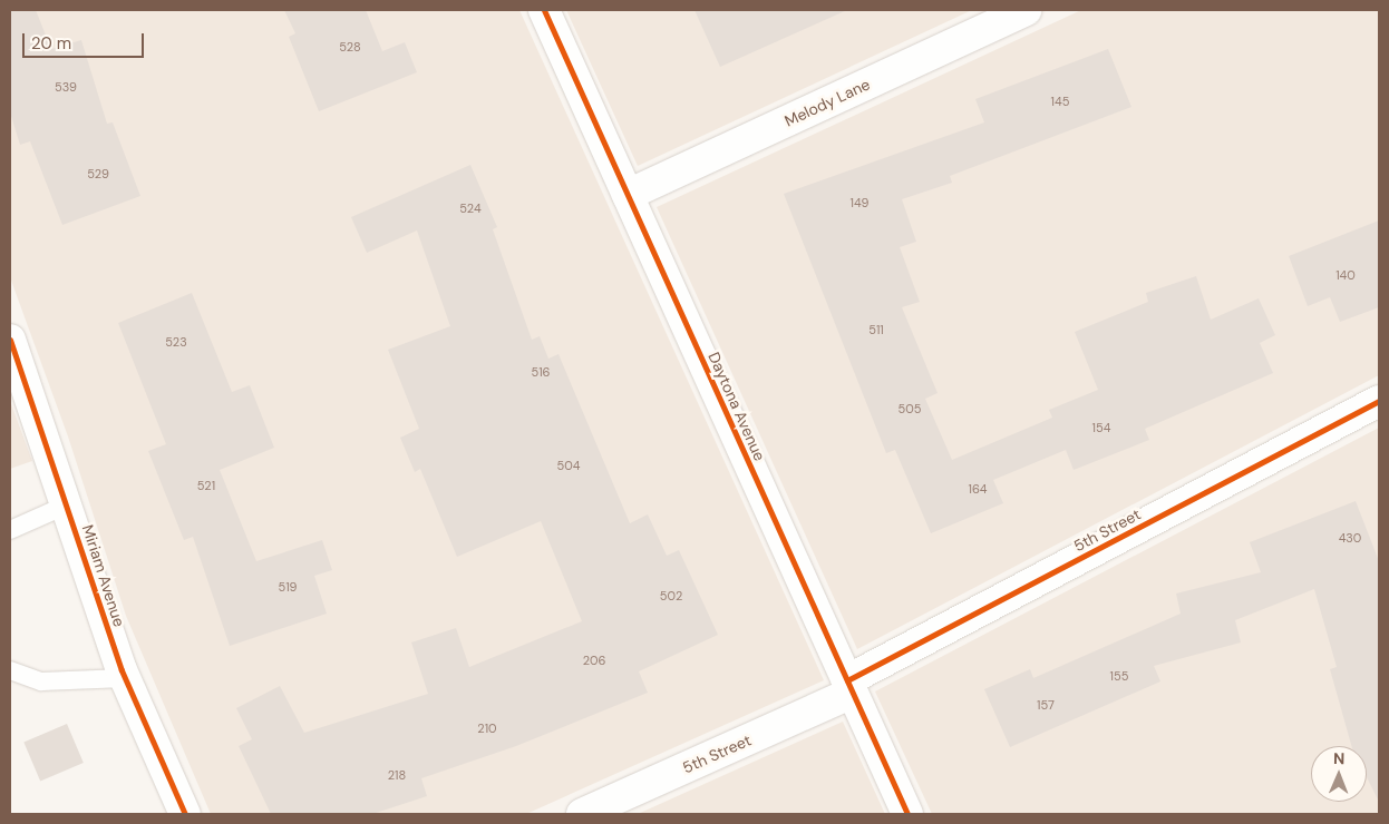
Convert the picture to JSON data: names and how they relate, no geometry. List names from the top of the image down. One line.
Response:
{"streets":{"street":["Melody Lane","Daytona Avenue","5th Street","Miriam Avenue"]},"crossings":[["Melody Lane","Daytona Avenue"],["Daytona Avenue","5th Street"]],"house_numbers":["528","539","145","529","149","524","140","511","523","516","505","154","504","521","164","430","519","502","206","155","157","210","218"],"scale_bar":"20 m","north":"top"}
